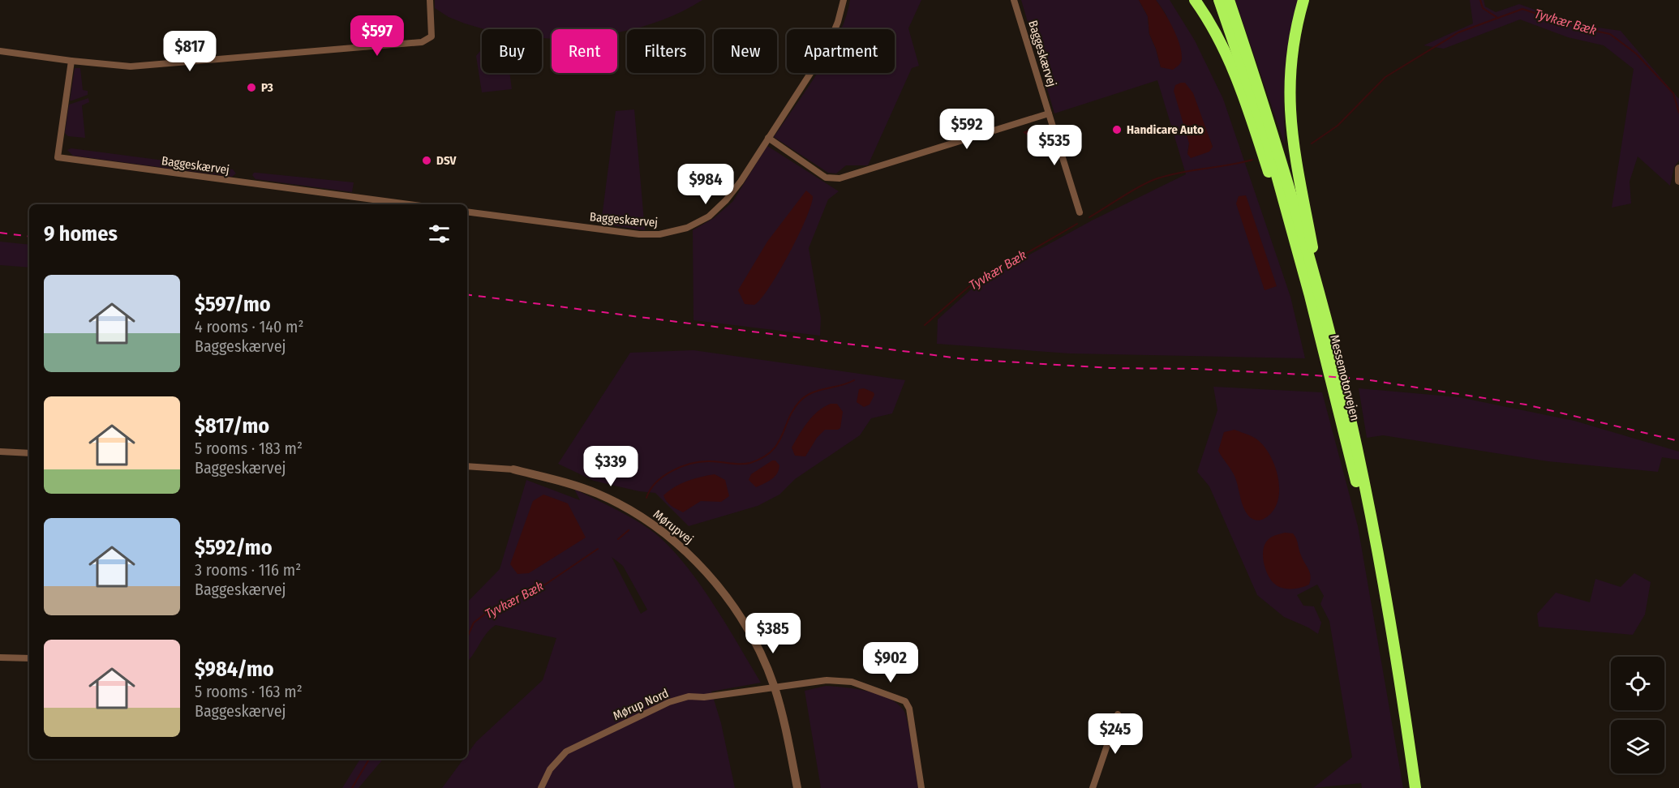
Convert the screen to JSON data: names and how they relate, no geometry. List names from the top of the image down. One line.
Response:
{"streets":{"highway":["Messemotorvejen"],"street":["Baggeskærvej","Mørupvej","Mørup Nord"]},"crossings":[["Mørupvej","Mørup Nord"]],"water":["Tyvkær Bæk"],"places":["P3","Handicare Auto","DSV"],"page":{"price":["$597","$817","$592","$535","$984","$339","$385","$902","$245"],"chip":["Buy","Rent","Filters","New","Apartment"],"heading":"9 homes","list":[{"name":"$597/mo","note":"4 rooms · 140 m² · Baggeskærvej"},{"name":"$817/mo","note":"5 rooms · 183 m² · Baggeskærvej"},{"name":"$592/mo","note":"3 rooms · 116 m² · Baggeskærvej"},{"name":"$984/mo","note":"5 rooms · 163 m² · Baggeskærvej"}]}}
